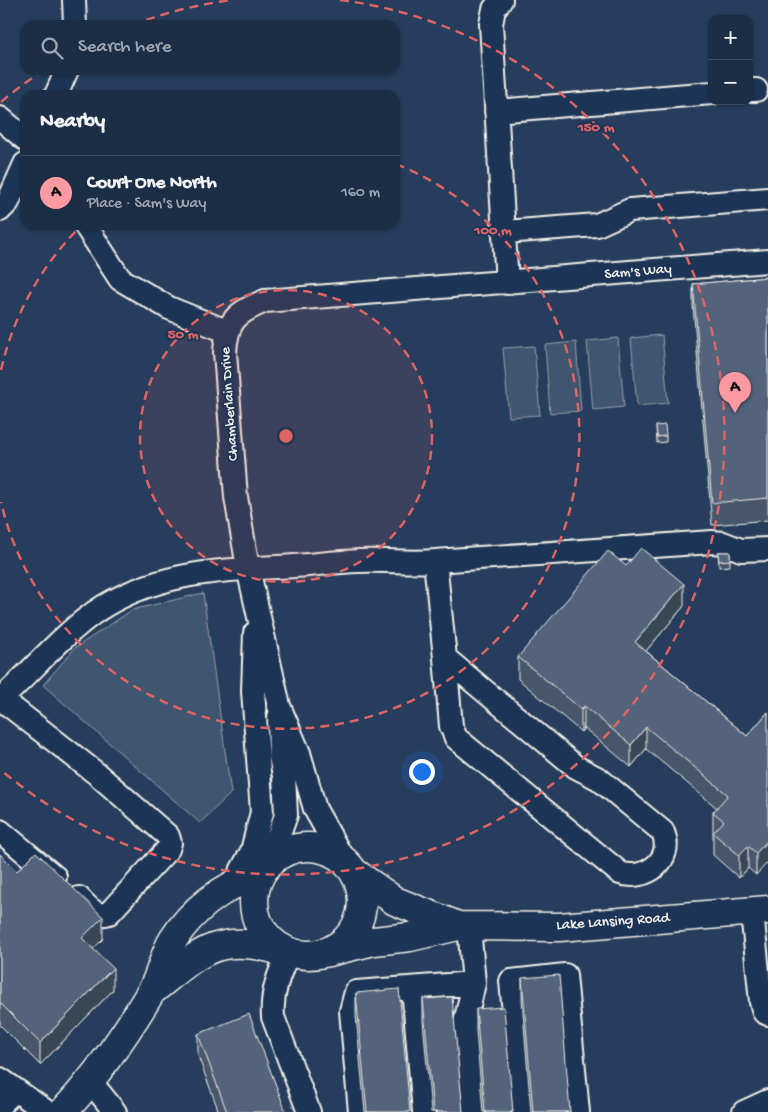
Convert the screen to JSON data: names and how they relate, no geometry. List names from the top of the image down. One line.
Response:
{"streets":{"main road":["Lake Lansing Road"],"street":["Sam's Way","Chamberlain Drive"]},"crossings":[["Sam's Way","Chamberlain Drive"],["Chamberlain Drive","Lake Lansing Road"]],"page":{"map_buttons":["+","−"],"search":"Search here","heading":"Nearby","list":[{"mark":"A","name":"Court One North","note":"Place · Sam's Way","value":"160 m"}],"pins":"A"},"rings":["150 m","100 m","50 m"]}
